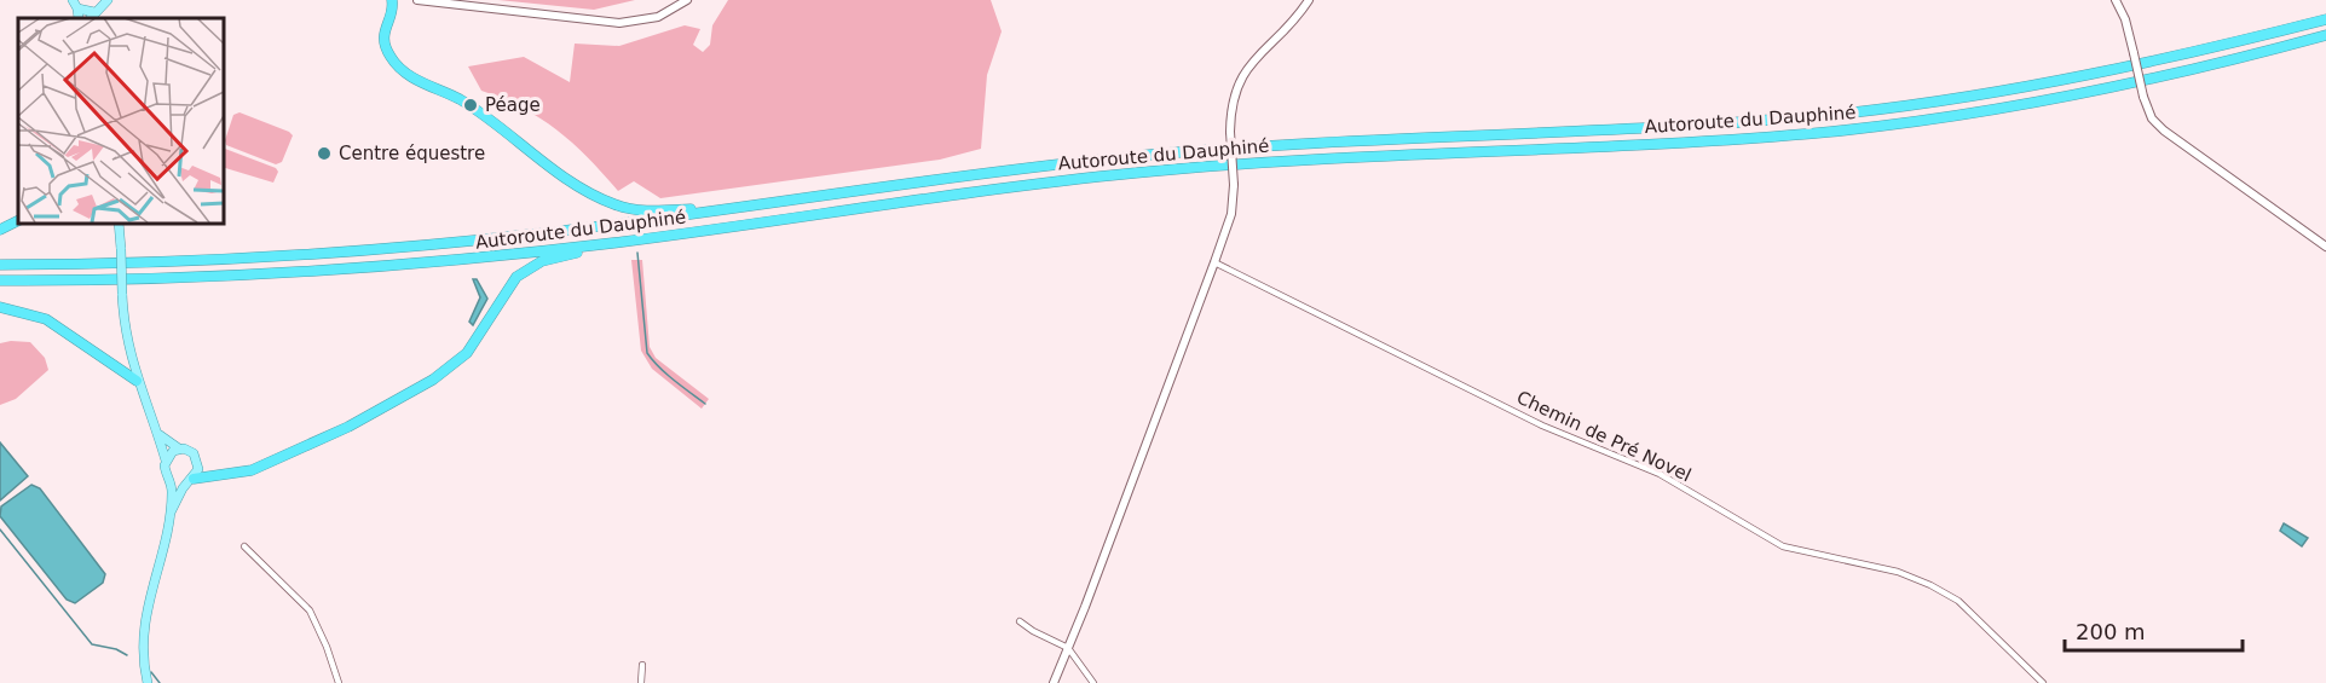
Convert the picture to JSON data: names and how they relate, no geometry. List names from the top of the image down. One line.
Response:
{"streets":{"highway":["Autoroute du Dauphiné"],"street":["Chemin de Pré Novel"]},"places":["Péage","Centre équestre"],"scale_bar":"200 m"}
